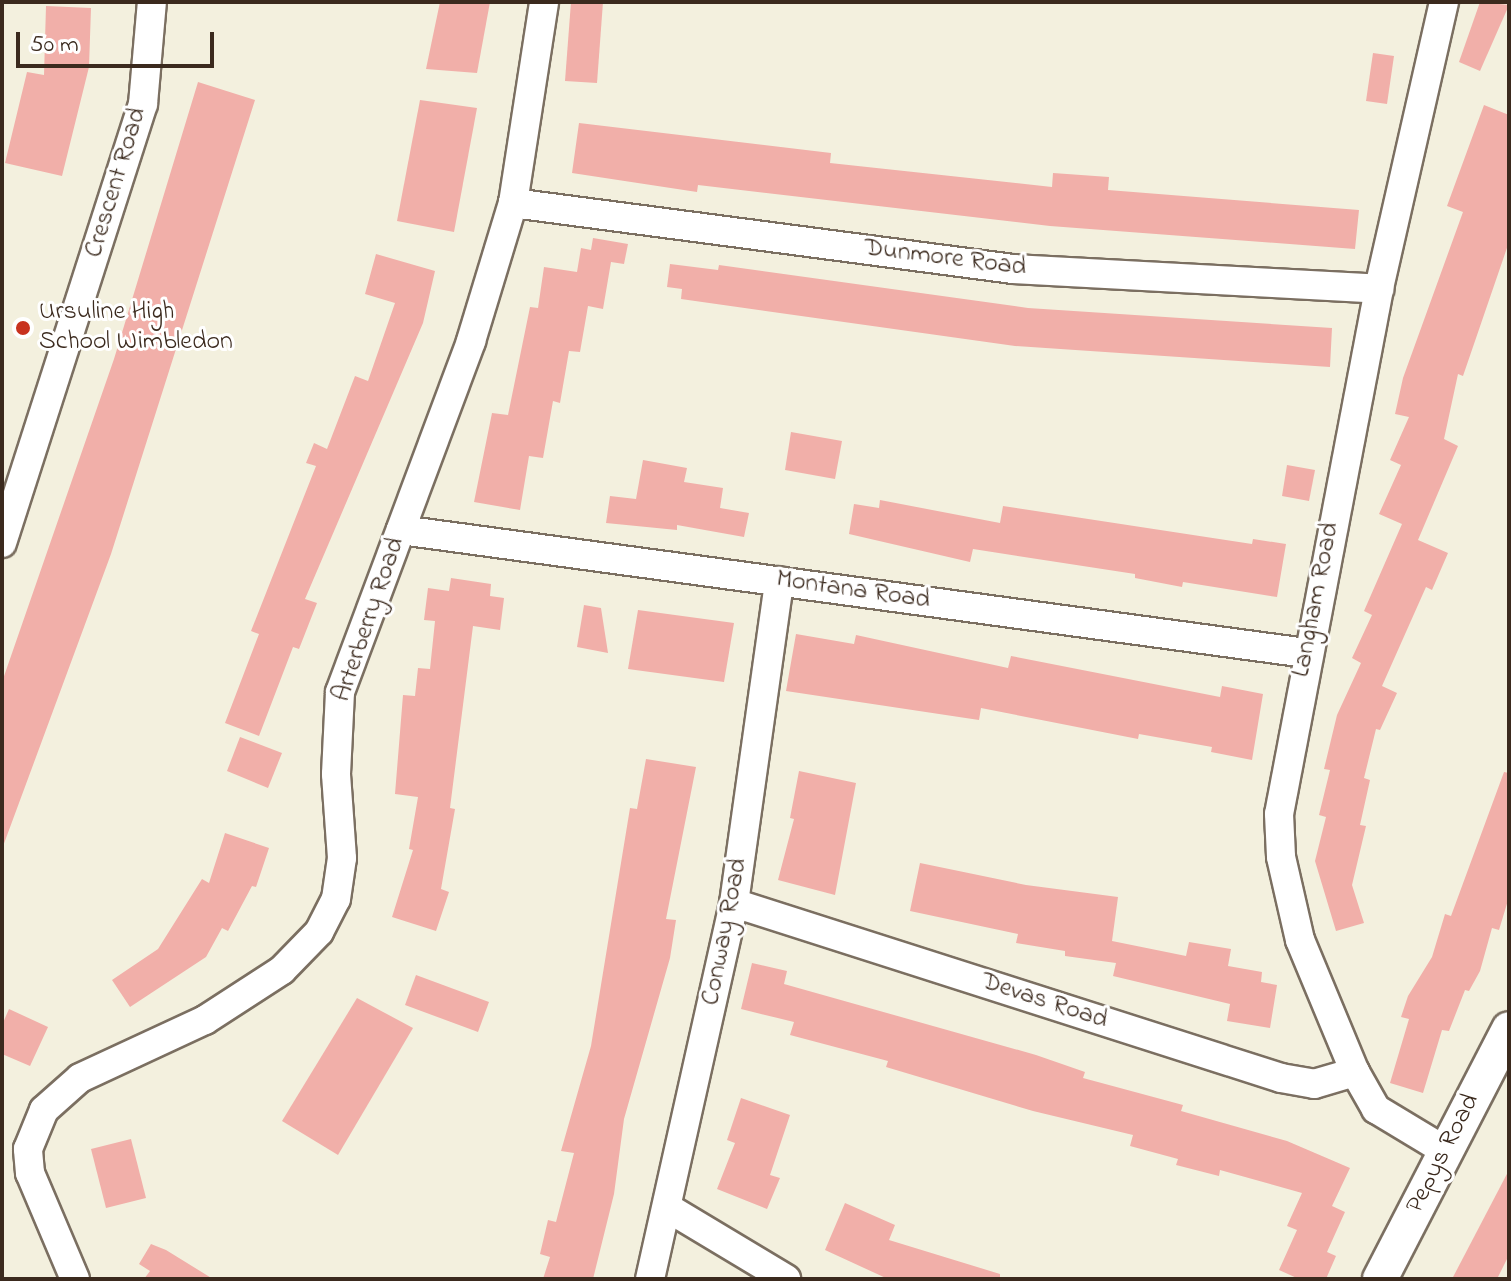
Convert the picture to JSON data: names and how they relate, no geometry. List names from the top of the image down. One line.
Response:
{"streets":{"street":["Crescent Road","Dunmore Road","Montana Road","Langham Road","Arterberry Road","Conway Road","Devas Road","Pepys Road"]},"crossings":[["Dunmore Road","Langham Road"],["Dunmore Road","Arterberry Road"],["Montana Road","Langham Road"],["Montana Road","Arterberry Road"],["Montana Road","Conway Road"],["Langham Road","Devas Road"],["Langham Road","Pepys Road"],["Conway Road","Devas Road"]],"places":["Ursuline High School Wimbledon"],"scale_bar":"50 m"}
